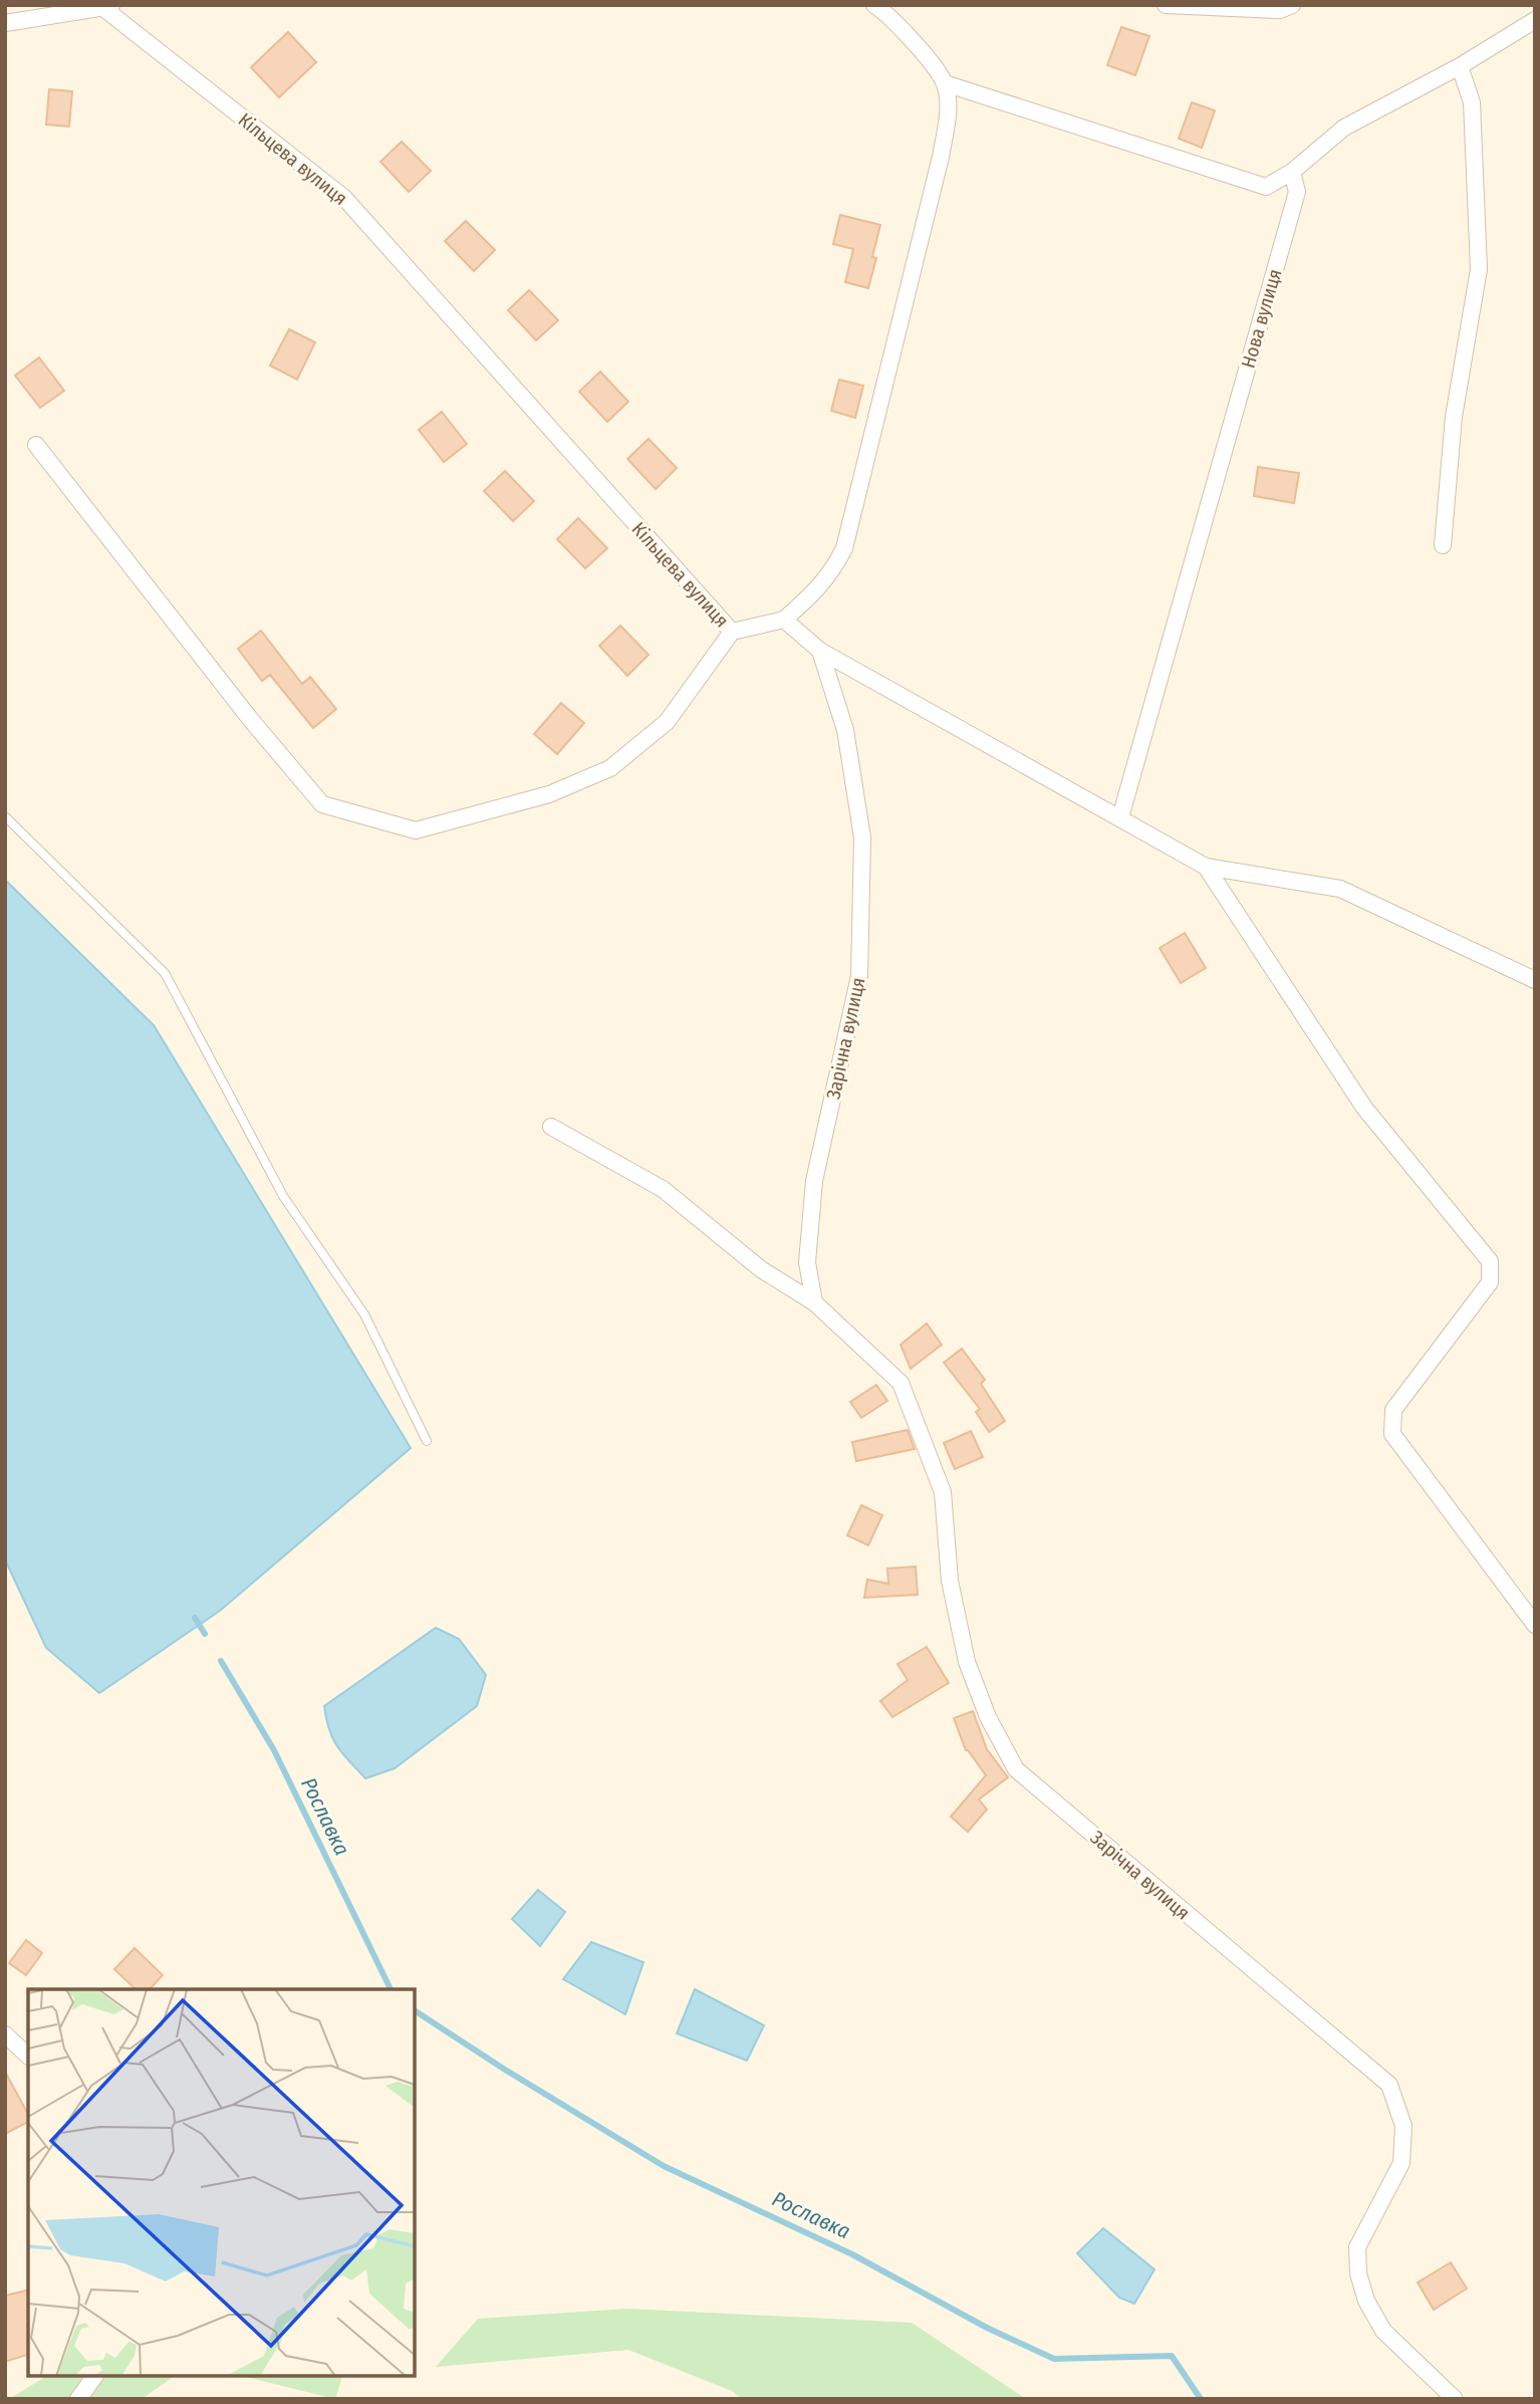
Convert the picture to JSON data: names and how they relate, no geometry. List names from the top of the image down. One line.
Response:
{"streets":{"street":["Кільцева вулиця","Нова вулиця","Зарічна вулиця"]},"water":["Рославка"]}
